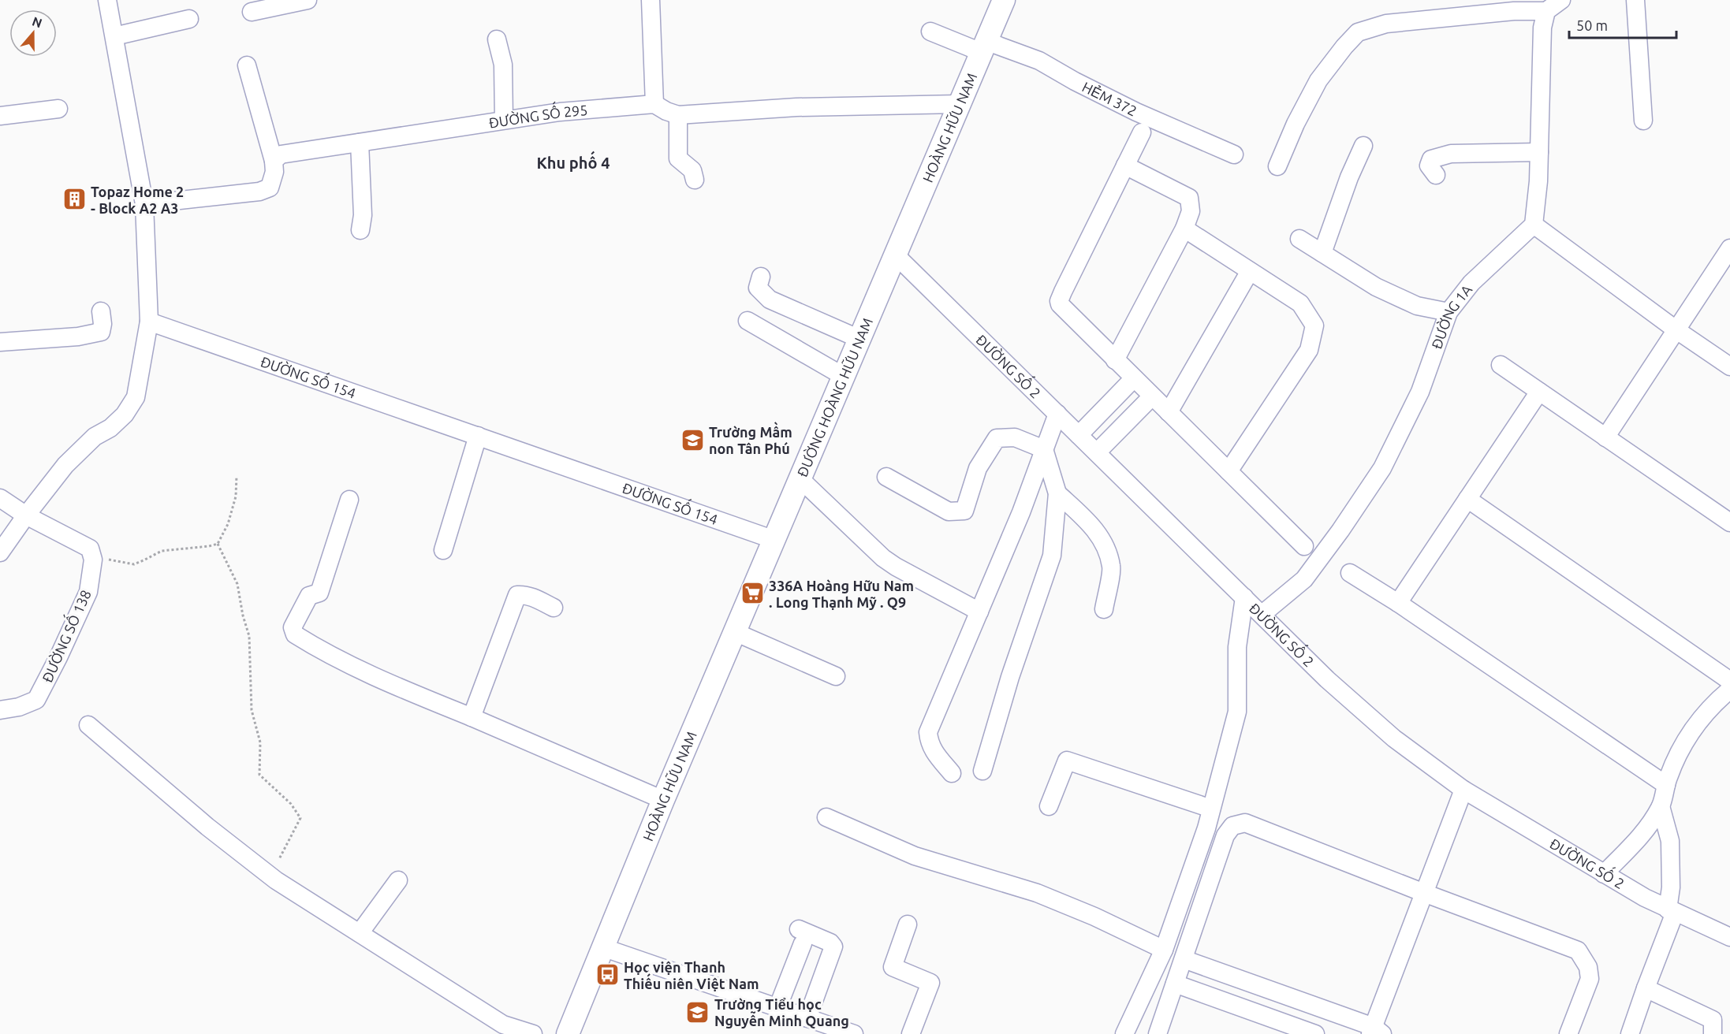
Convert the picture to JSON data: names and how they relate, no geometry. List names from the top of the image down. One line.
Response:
{"streets":{"main road":["HOÀNG HỮU NAM","ĐƯỜNG HOÀNG HỮU NAM"],"street":["HẺM 372","ĐƯỜNG SỐ 295","ĐƯỜNG 1A","ĐƯỜNG SỐ 2","ĐƯỜNG SỐ 154","ĐƯỜNG SỐ 138"]},"crossings":[["HẺM 372","HOÀNG HỮU NAM"],["HOÀNG HỮU NAM","ĐƯỜNG SỐ 2"],["HOÀNG HỮU NAM","ĐƯỜNG SỐ 154"],["HOÀNG HỮU NAM","ĐƯỜNG HOÀNG HỮU NAM"],["ĐƯỜNG 1A","ĐƯỜNG SỐ 2"],["ĐƯỜNG SỐ 2","ĐƯỜNG HOÀNG HỮU NAM"],["ĐƯỜNG SỐ 154","ĐƯỜNG HOÀNG HỮU NAM"]],"districts":["Khu phố 4"],"places":{"building":["Topaz Home 2 - Block A2 A3"],"school or university":["Trường Mầm non Tân Phú","Trường Tiểu học Nguyễn Minh Quang"],"supermarket":["336A Hoàng Hữu Nam . Long Thạnh Mỹ . Q9"],"bus stop":["Học viện Thanh Thiếu niên Việt Nam"]},"scale_bar":"50 m","north":"top"}
